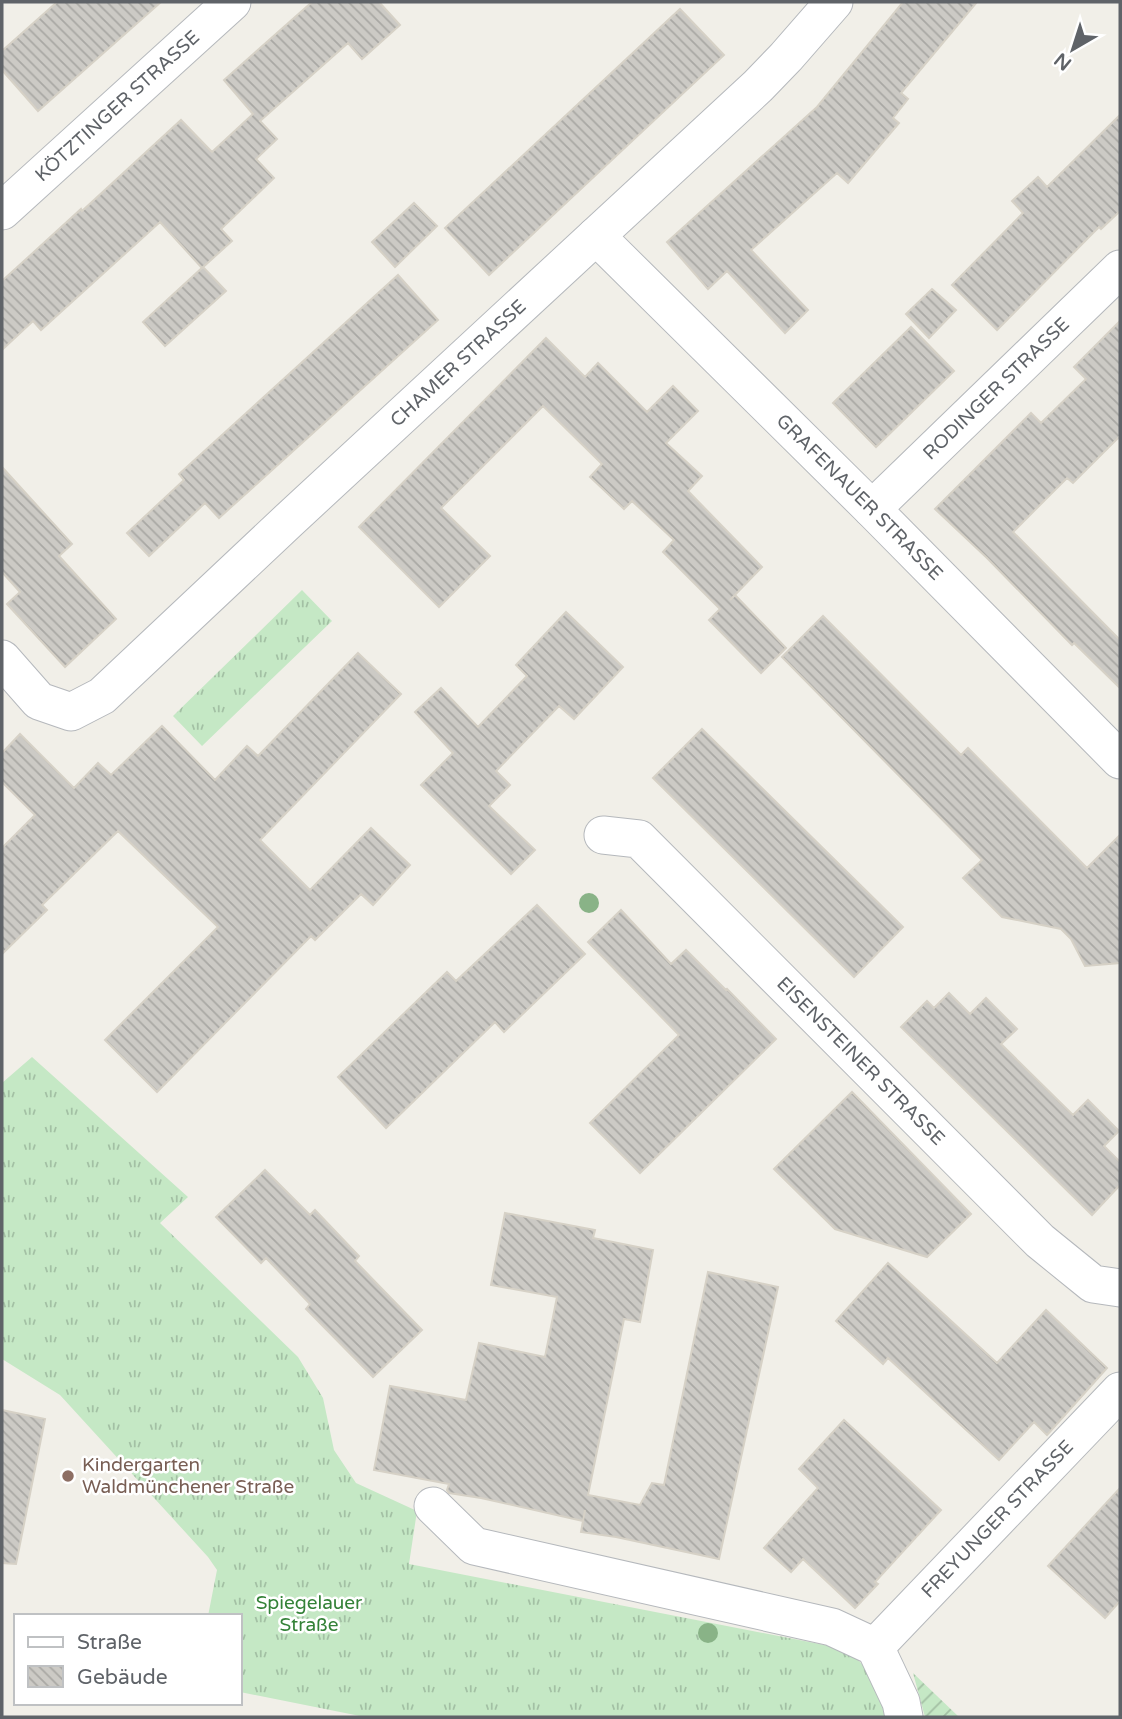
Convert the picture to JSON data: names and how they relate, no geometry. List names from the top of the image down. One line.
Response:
{"streets":{"street":["KÖTZTINGER STRASSE","CHAMER STRASSE","RODINGER STRASSE","GRAFENAUER STRASSE","EISENSTEINER STRASSE","FREYUNGER STRASSE"]},"crossings":[["CHAMER STRASSE","GRAFENAUER STRASSE"],["RODINGER STRASSE","GRAFENAUER STRASSE"]],"parks":["Spiegelauer Straße"],"places":["Kindergarten Waldmünchener Straße"],"legend":["Straße","Gebäude"],"north":"bottom left"}
